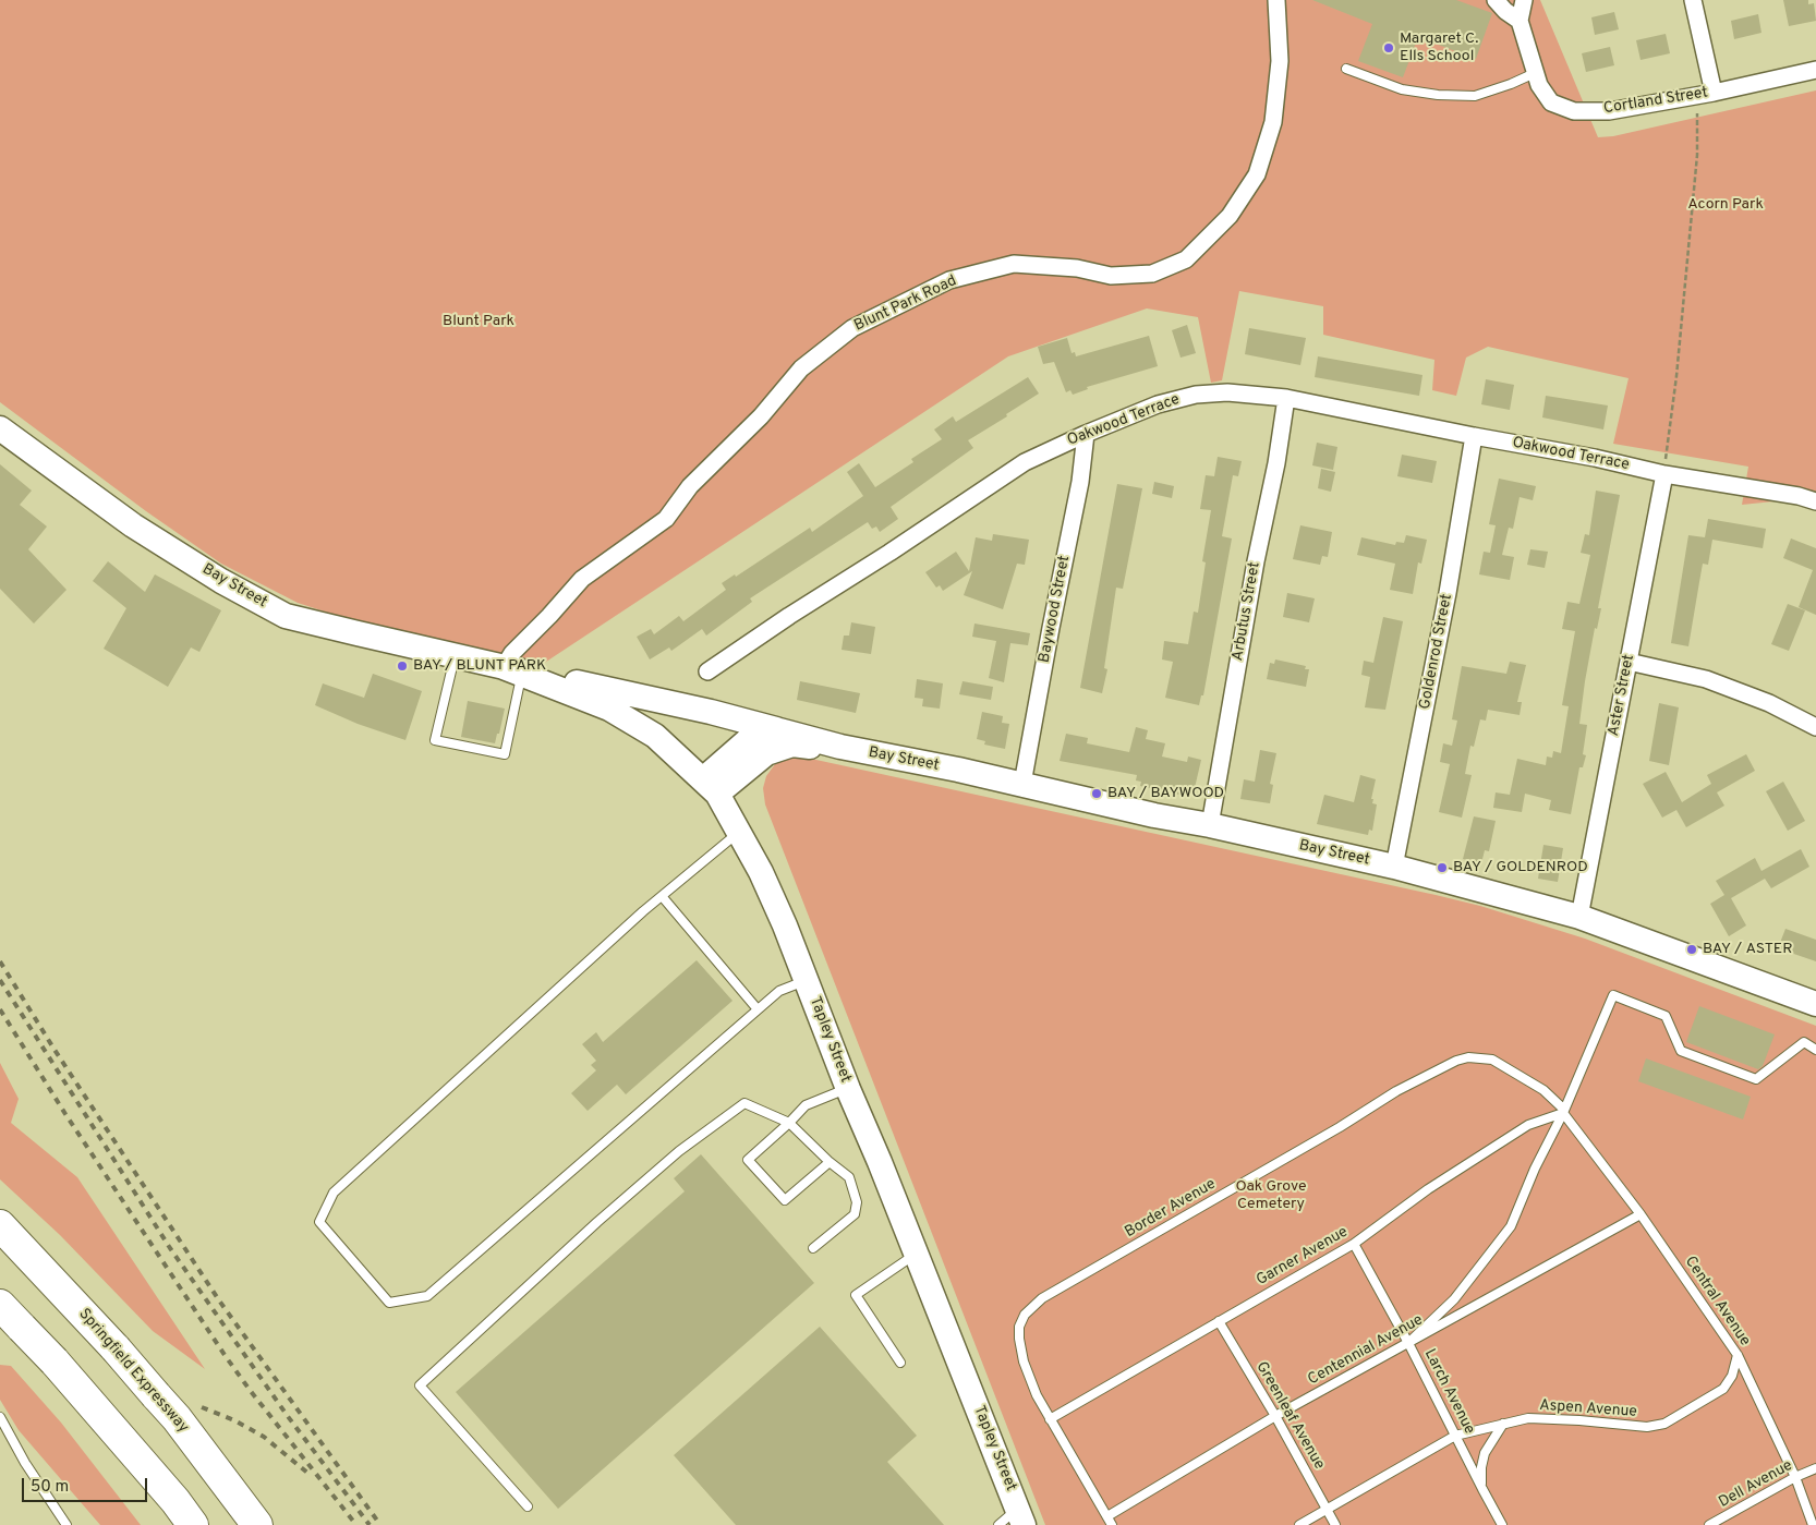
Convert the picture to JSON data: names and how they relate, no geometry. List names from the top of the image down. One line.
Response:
{"streets":{"highway":["Springfield Expressway"],"main road":["Bay Street","Tapley Street"],"street":["Cortland Street","Blunt Park Road","Oakwood Terrace","Baywood Street","Arbutus Street","Goldenrod Street","Aster Street"],"lane":["Border Avenue","Garner Avenue","Central Avenue","Centennial Avenue","Larch Avenue","Aspen Avenue","Greenleaf Avenue","Dell Avenue"]},"crossings":[["Blunt Park Road","Bay Street"],["Blunt Park Road","Tapley Street"],["Oakwood Terrace","Baywood Street"],["Oakwood Terrace","Arbutus Street"],["Oakwood Terrace","Goldenrod Street"],["Oakwood Terrace","Aster Street"],["Bay Street","Baywood Street"],["Bay Street","Arbutus Street"],["Bay Street","Goldenrod Street"],["Bay Street","Aster Street"],["Bay Street","Tapley Street"],["Border Avenue","Garner Avenue"],["Border Avenue","Central Avenue"],["Border Avenue","Centennial Avenue"],["Garner Avenue","Central Avenue"],["Garner Avenue","Larch Avenue"],["Garner Avenue","Greenleaf Avenue"],["Central Avenue","Centennial Avenue"],["Central Avenue","Aspen Avenue"],["Central Avenue","Dell Avenue"],["Centennial Avenue","Larch Avenue"],["Centennial Avenue","Greenleaf Avenue"],["Larch Avenue","Aspen Avenue"],["Aspen Avenue","Greenleaf Avenue"]],"parks":["Acorn Park","Blunt Park","Oak Grove Cemetery"],"places":["Margaret C. Ells School","BAY / BLUNT PARK","BAY / BAYWOOD","BAY / GOLDENROD","BAY / ASTER"],"scale_bar":"50 m"}
